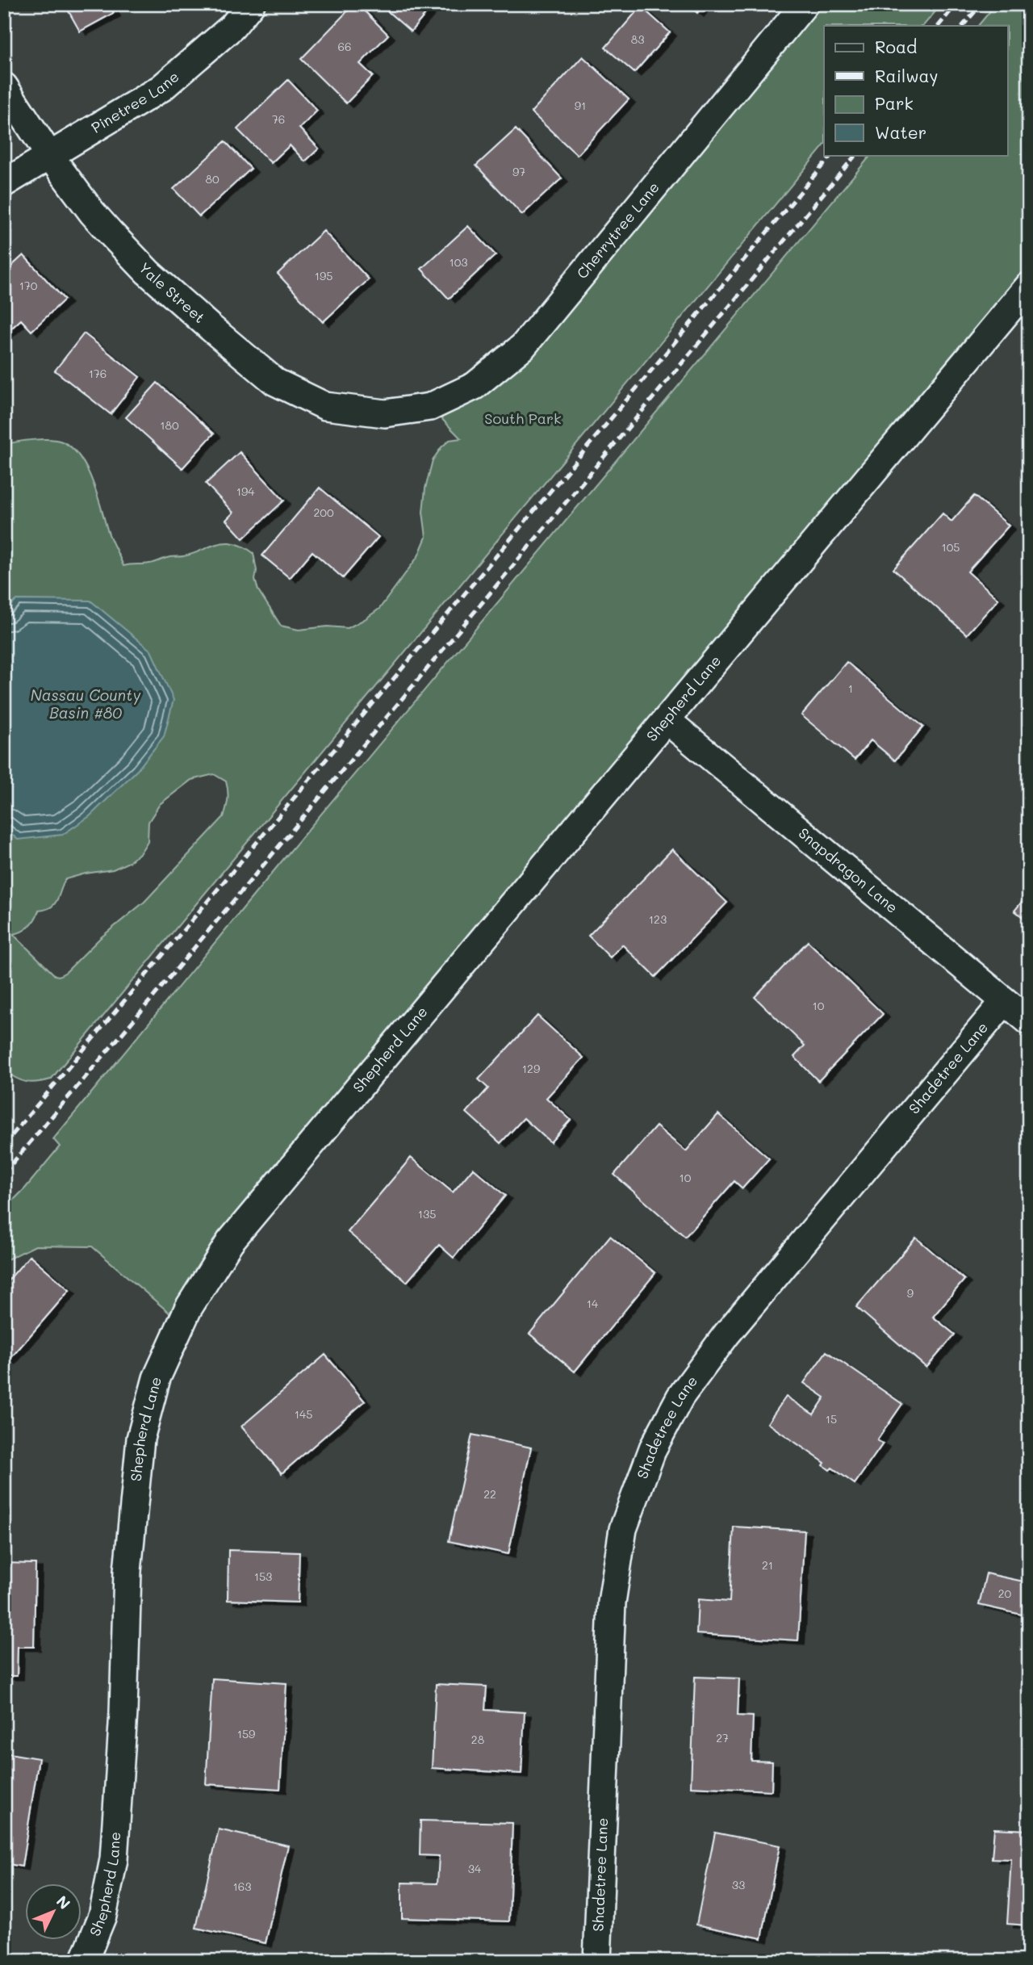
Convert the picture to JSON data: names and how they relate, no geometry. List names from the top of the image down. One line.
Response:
{"streets":{"street":["Pinetree Lane","Cherrytree Lane","Yale Street","Shepherd Lane","Snapdragon Lane","Shadetree Lane"]},"crossings":[["Pinetree Lane","Yale Street"],["Cherrytree Lane","Yale Street"],["Shepherd Lane","Snapdragon Lane"],["Snapdragon Lane","Shadetree Lane"]],"water":["Nassau County Basin #80"],"parks":["South Park"],"house_numbers":["83","66","91","76","97","80","103","195","170","176","180","194","200","105","1","123","10","129","10","135","9","14","145","15","22","21","153","20","159","27","28","34","33","163"],"legend":["Road","Railway","Park","Water"],"north":"top right"}
